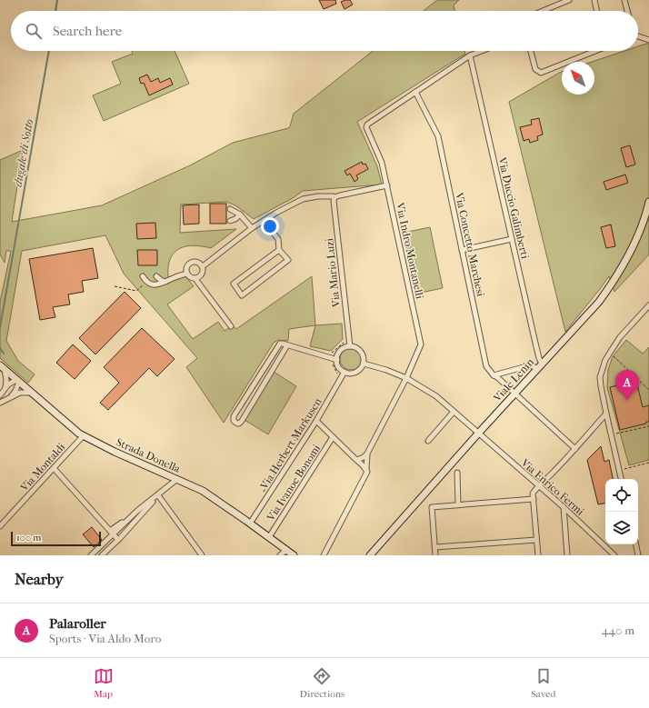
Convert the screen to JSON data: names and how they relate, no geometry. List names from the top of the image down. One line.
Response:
{"streets":{"main road":["Viale Lenin","Strada Donella"],"street":["Via Duccio Galimberti","Via Concetto Marchesi","Via Indro Montanelli","Via Mario Luzi","Via Herbert Markusen","Via Montaldi","Via Ivanoe Bonomi","Via Enrico Fermi"]},"crossings":[["Via Duccio Galimberti","Viale Lenin"],["Via Concetto Marchesi","Via Indro Montanelli"],["Via Concetto Marchesi","Viale Lenin"],["Via Indro Montanelli","Via Enrico Fermi"],["Via Mario Luzi","Via Herbert Markusen"],["Via Mario Luzi","Via Enrico Fermi"],["Viale Lenin","Via Enrico Fermi"],["Via Herbert Markusen","Strada Donella"],["Via Herbert Markusen","Via Enrico Fermi"],["Strada Donella","Via Montaldi"],["Strada Donella","Via Ivanoe Bonomi"]],"water":["dugale di Sotto"],"scale_bar":"100 m","north":"top left","page":{"search":"Search here","pins":"A","scale":"100 m","heading":"Nearby","list":[{"mark":"A","name":"Palaroller","note":"Sports · Via Aldo Moro","value":"440 m"}],"nav":["Map","Directions","Saved"]}}
